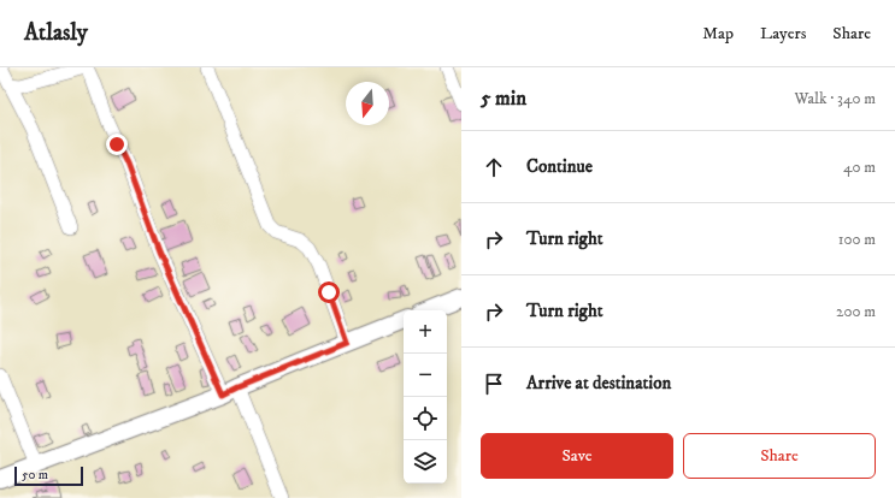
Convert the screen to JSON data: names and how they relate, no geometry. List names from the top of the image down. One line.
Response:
{"scale_bar":"50 m","north":"bottom","page":{"header":"Atlasly","nav":["Map","Layers","Share"],"heading":["5 min","Walk · 340 m"],"list":[["Continue","40 m"],["Turn right","100 m"],["Turn right","200 m"],"Arrive at destination"],"map_buttons":["+","−"],"buttons":["Save","Share"],"scale":"50 m"}}
